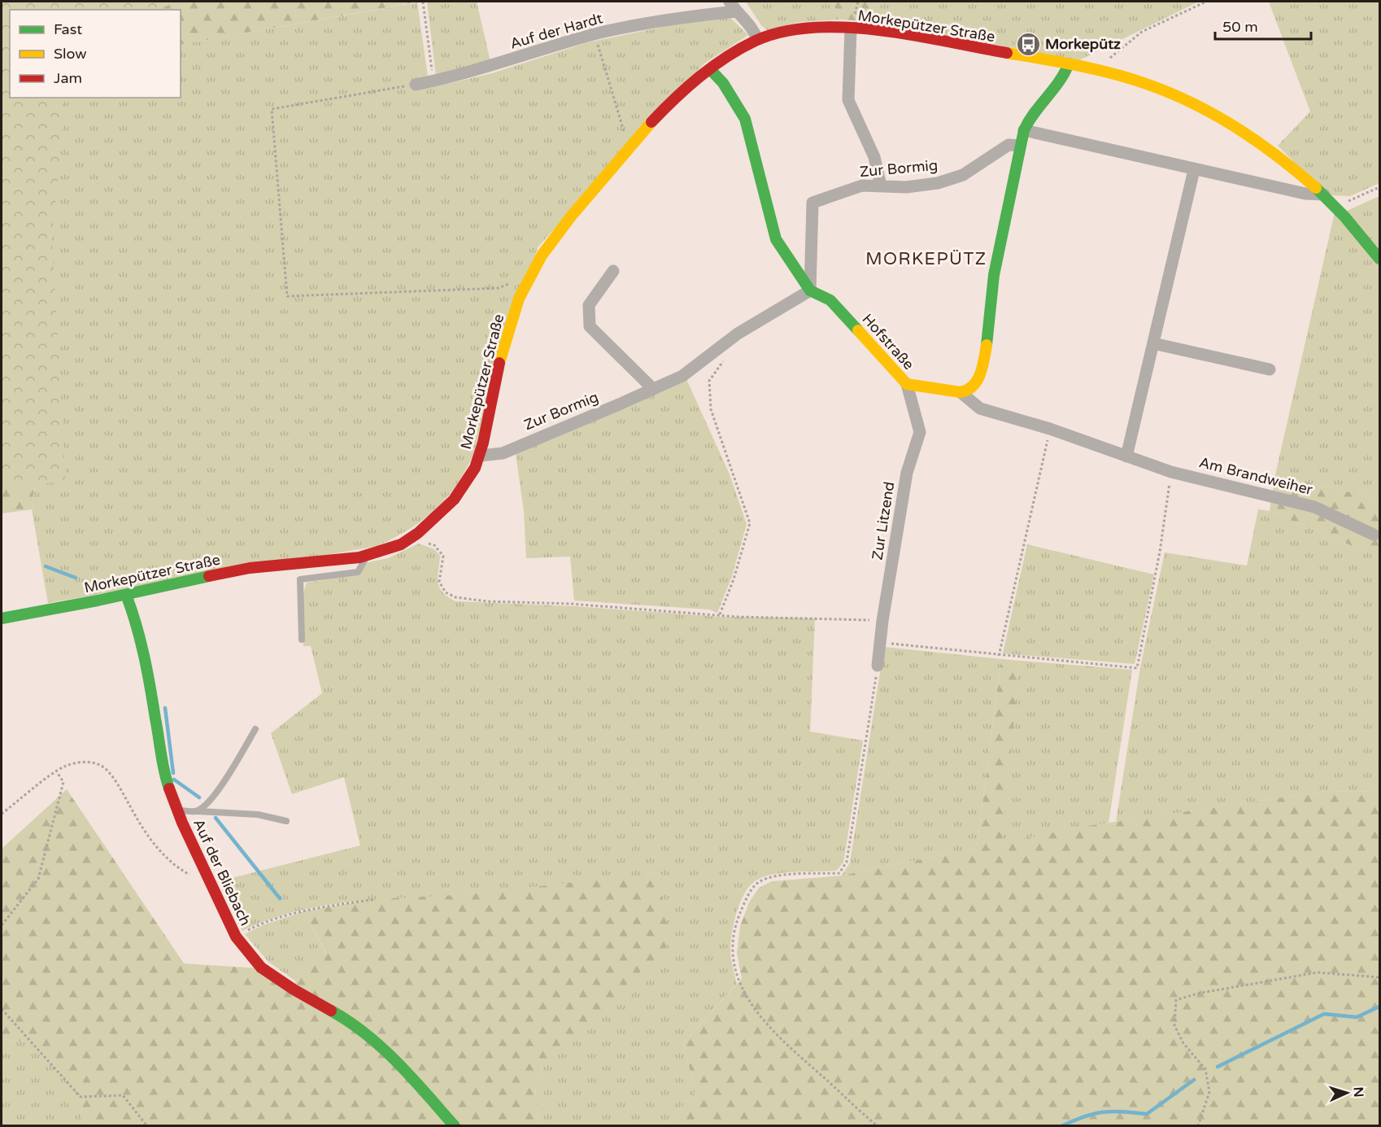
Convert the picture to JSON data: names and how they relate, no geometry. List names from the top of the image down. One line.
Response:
{"streets":{"street":["Morkepützer Straße","Auf der Hardt","Zur Bormig","Hofstraße","Am Brandweiher","Zur Litzend","Auf der Bliebach"]},"crossings":[["Morkepützer Straße","Auf der Hardt"],["Morkepützer Straße","Zur Bormig"],["Morkepützer Straße","Hofstraße"],["Morkepützer Straße","Auf der Bliebach"],["Zur Bormig","Hofstraße"],["Hofstraße","Am Brandweiher"],["Hofstraße","Zur Litzend"]],"districts":["MORKEPÜTZ"],"places":{"bus stop":["Morkepütz"]},"legend":["Fast","Slow","Jam"],"scale_bar":"50 m","north":"right"}
